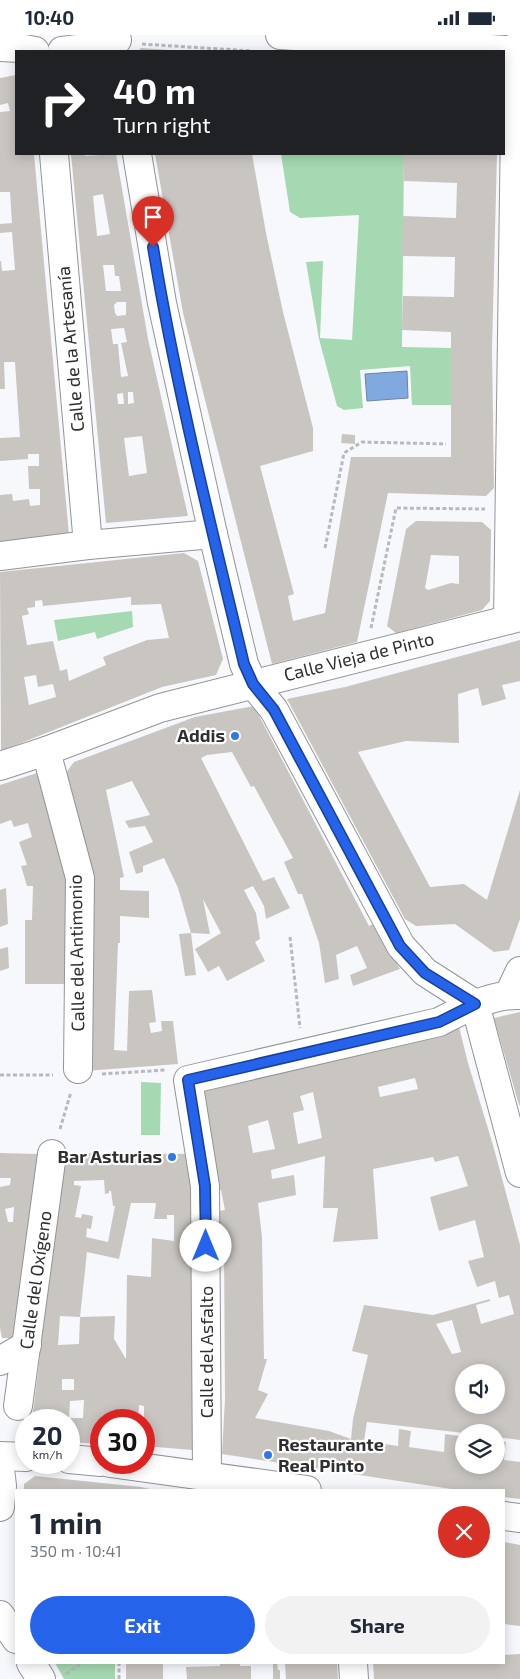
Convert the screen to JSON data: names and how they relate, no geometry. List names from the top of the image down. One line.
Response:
{"streets":{"street":["Calle de la Artesanía","Calle Vieja de Pinto","Calle del Antimonio","Calle del Oxígeno","Calle del Asfalto"]},"crossings":[["Calle Vieja de Pinto","Calle del Antimonio"]],"places":["Addis","Bar Asturias","Restaurante Real Pinto"],"page":{"status":"10:40","turn":["40 m","Turn right"],"speed":"20 km/h","limit":"30","heading":["1 min","350 m · 10:41"],"buttons":["Exit","Share"]}}
